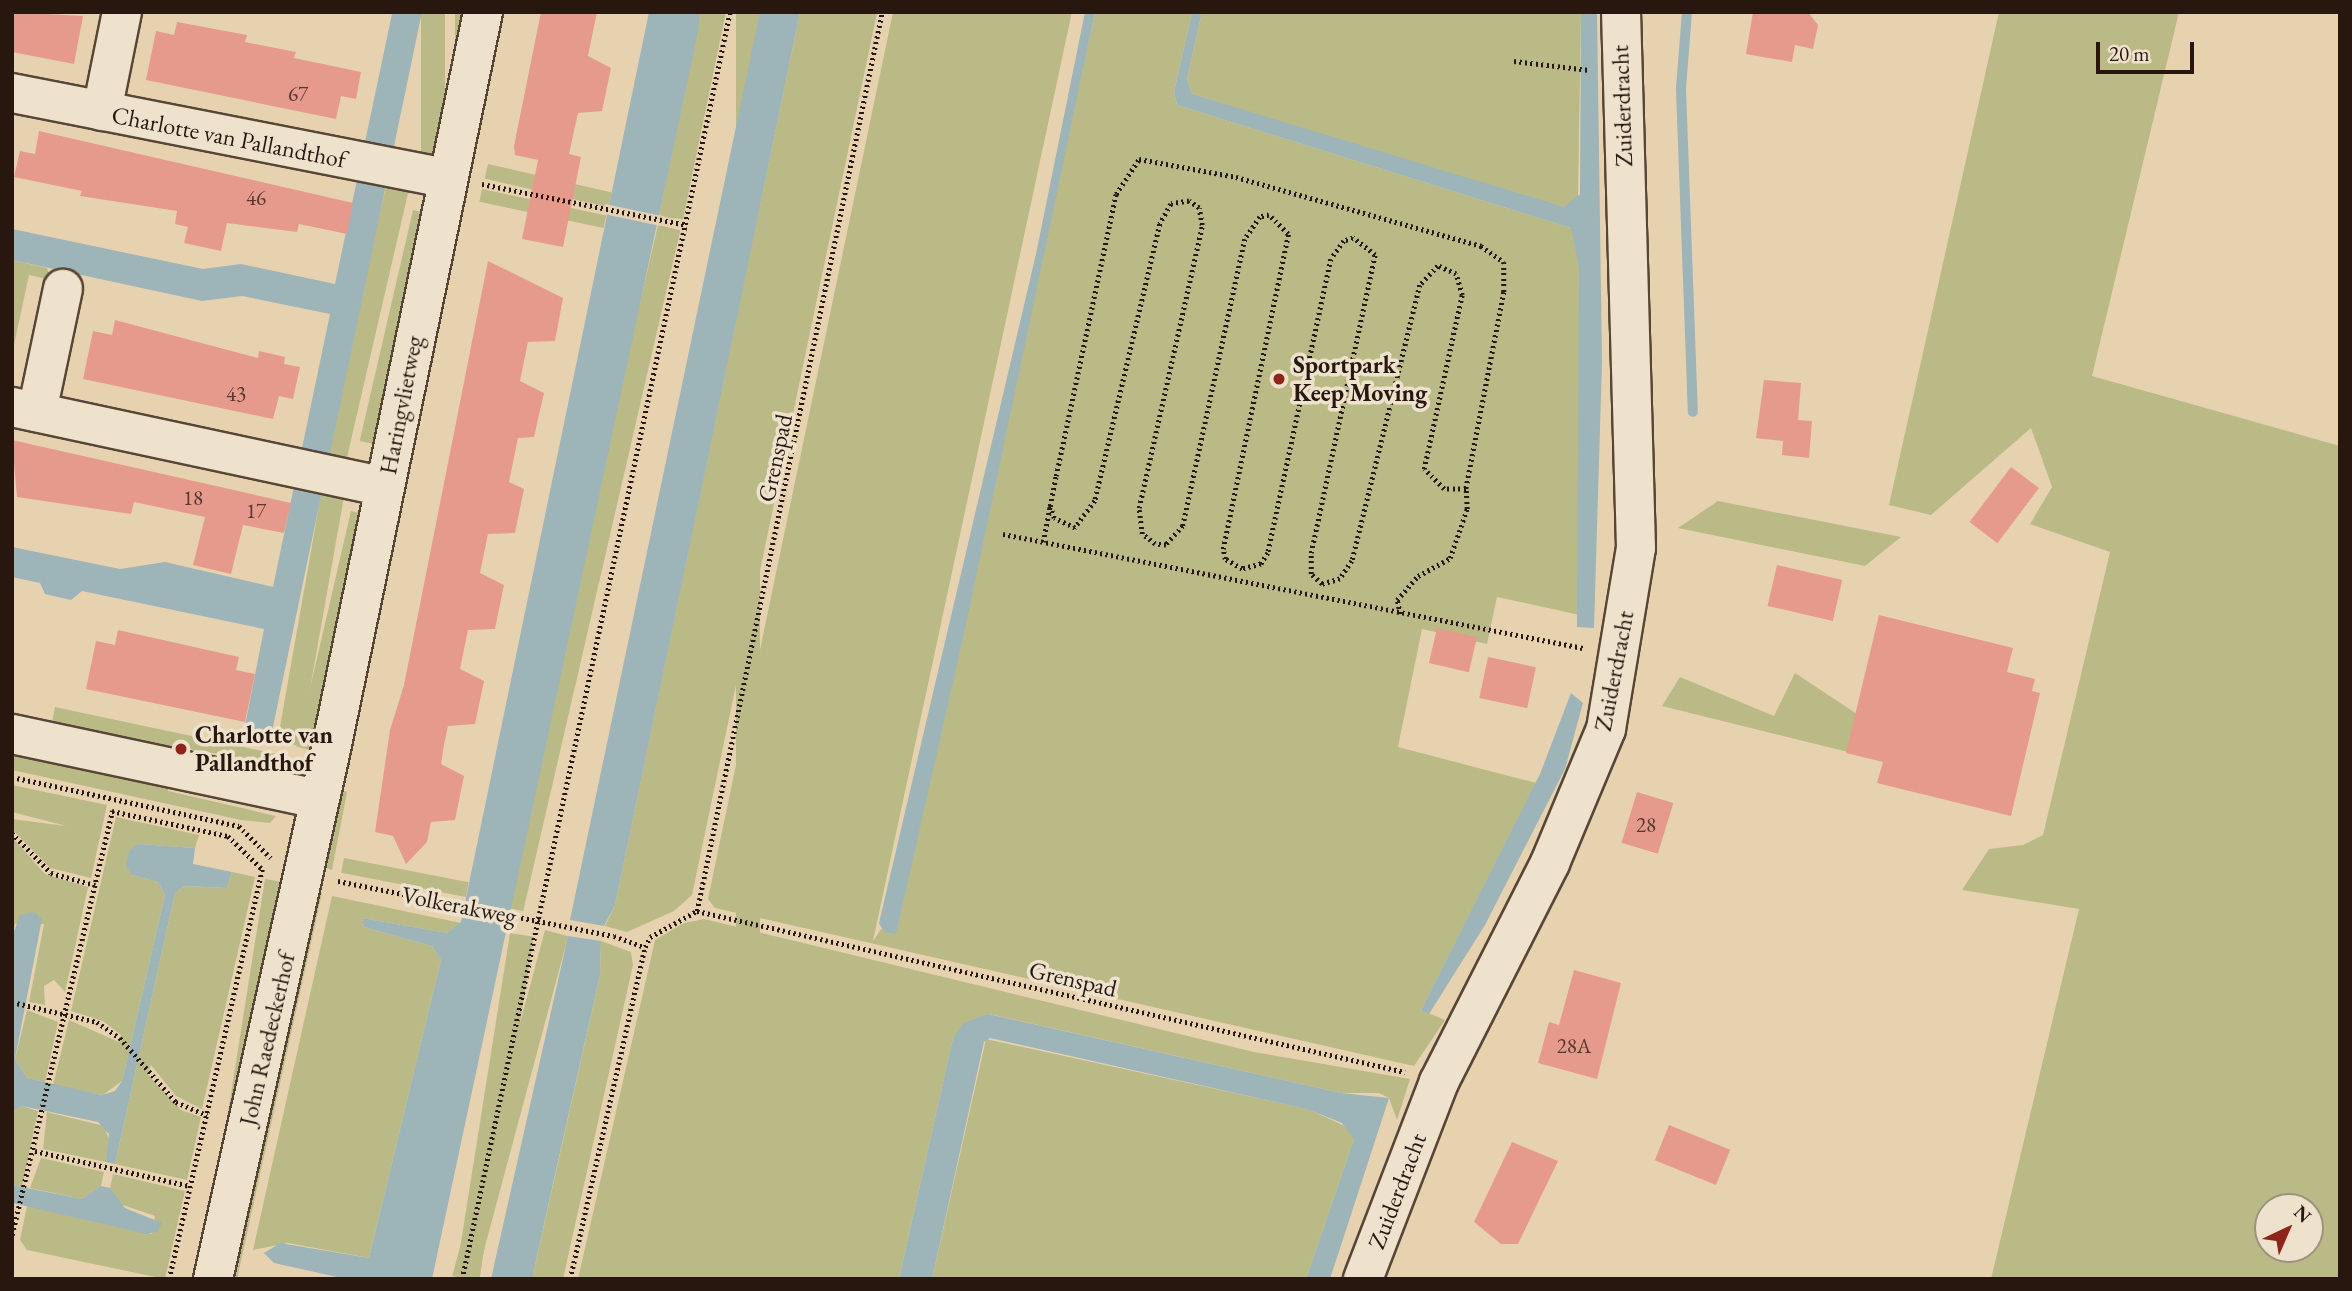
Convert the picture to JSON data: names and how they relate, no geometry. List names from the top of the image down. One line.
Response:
{"streets":{"street":["Zuiderdracht","Charlotte van Pallandthof","Haringvlietweg","John Raedeckerhof"],"path":["Grenspad","Volkerakweg"]},"crossings":[["Zuiderdracht","Grenspad"],["Charlotte van Pallandthof","Haringvlietweg"],["Haringvlietweg","John Raedeckerhof"],["Volkerakweg","John Raedeckerhof"]],"places":["Sportpark Keep Moving","Charlotte van Pallandthof"],"house_numbers":["67","46","43","18","17","28","28A"],"scale_bar":"20 m","north":"top right"}
